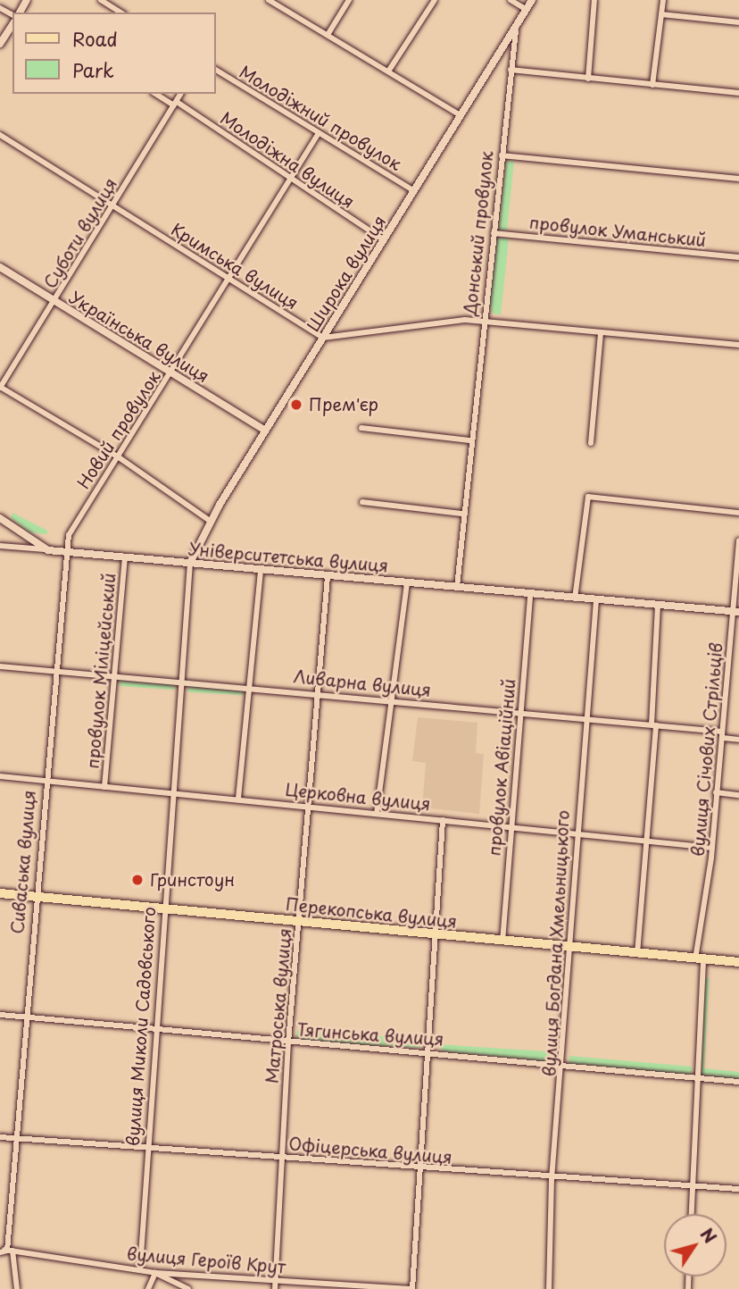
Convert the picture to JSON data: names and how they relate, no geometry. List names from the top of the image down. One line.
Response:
{"streets":{"main road":["Перекопська вулиця"],"street":["Молодіжний провулок","Молодіжна вулиця","провулок Уманський","Суботи вулиця","Донський провулок","Кримська вулиця","Широка вулиця","Українська вулиця","Новий провулок","Університетська вулиця","провулок Міліцейський","Ливарна вулиця","вулиця Січових Стрільців","провулок Авіаційний","Церковна вулиця","Сиваська вулиця","вулиця Богдана Хмельницького","Матроська вулиця","вулиця Миколи Садовського","Тягинська вулиця","Офіцерська вулиця","вулиця Героїв Крут"]},"crossings":[["Молодіжний провулок","Широка вулиця"],["Молодіжний провулок","Новий провулок"],["Молодіжна вулиця","Суботи вулиця"],["Молодіжна вулиця","Широка вулиця"],["Молодіжна вулиця","Новий провулок"],["провулок Уманський","Донський провулок"],["Суботи вулиця","Кримська вулиця"],["Суботи вулиця","Українська вулиця"],["Донський провулок","Широка вулиця"],["Донський провулок","Університетська вулиця"],["Кримська вулиця","Широка вулиця"],["Кримська вулиця","Новий провулок"],["Широка вулиця","Українська вулиця"],["Широка вулиця","Університетська вулиця"],["Широка вулиця","вулиця Миколи Садовського"],["Українська вулиця","Новий провулок"],["Новий провулок","Університетська вулиця"],["Новий провулок","Сиваська вулиця"],["Університетська вулиця","провулок Міліцейський"],["Університетська вулиця","вулиця Січових Стрільців"],["Університетська вулиця","провулок Авіаційний"],["Університетська вулиця","Сиваська вулиця"],["Університетська вулиця","вулиця Богдана Хмельницького"],["Університетська вулиця","Матроська вулиця"],["Університетська вулиця","вулиця Миколи Садовського"],["провулок Міліцейський","Ливарна вулиця"],["провулок Міліцейський","Церковна вулиця"],["Ливарна вулиця","вулиця Січових Стрільців"],["Ливарна вулиця","провулок Авіаційний"],["Ливарна вулиця","Сиваська вулиця"],["Ливарна вулиця","вулиця Богдана Хмельницького"],["Ливарна вулиця","Матроська вулиця"],["Ливарна вулиця","вулиця Миколи Садовського"],["вулиця Січових Стрільців","Церковна вулиця"],["вулиця Січових Стрільців","Перекопська вулиця"],["вулиця Січових Стрільців","Тягинська вулиця"],["вулиця Січових Стрільців","Офіцерська вулиця"],["провулок Авіаційний","Церковна вулиця"],["провулок Авіаційний","Перекопська вулиця"],["Церковна вулиця","Сиваська вулиця"],["Церковна вулиця","вулиця Богдана Хмельницького"],["Церковна вулиця","Матроська вулиця"],["Церковна вулиця","вулиця Миколи Садовського"],["Сиваська вулиця","Перекопська вулиця"],["Сиваська вулиця","Тягинська вулиця"],["Сиваська вулиця","Офіцерська вулиця"],["Сиваська вулиця","вулиця Героїв Крут"],["Перекопська вулиця","вулиця Богдана Хмельницького"],["Перекопська вулиця","Матроська вулиця"],["Перекопська вулиця","вулиця Миколи Садовського"],["вулиця Богдана Хмельницького","Тягинська вулиця"],["вулиця Богдана Хмельницького","Офіцерська вулиця"],["Матроська вулиця","Тягинська вулиця"],["Матроська вулиця","Офіцерська вулиця"],["Матроська вулиця","вулиця Героїв Крут"],["вулиця Миколи Садовського","Тягинська вулиця"],["вулиця Миколи Садовського","Офіцерська вулиця"],["вулиця Миколи Садовського","вулиця Героїв Крут"]],"places":["Прем'єр","Гринстоун"],"legend":["Road","Park"],"north":"top right"}
